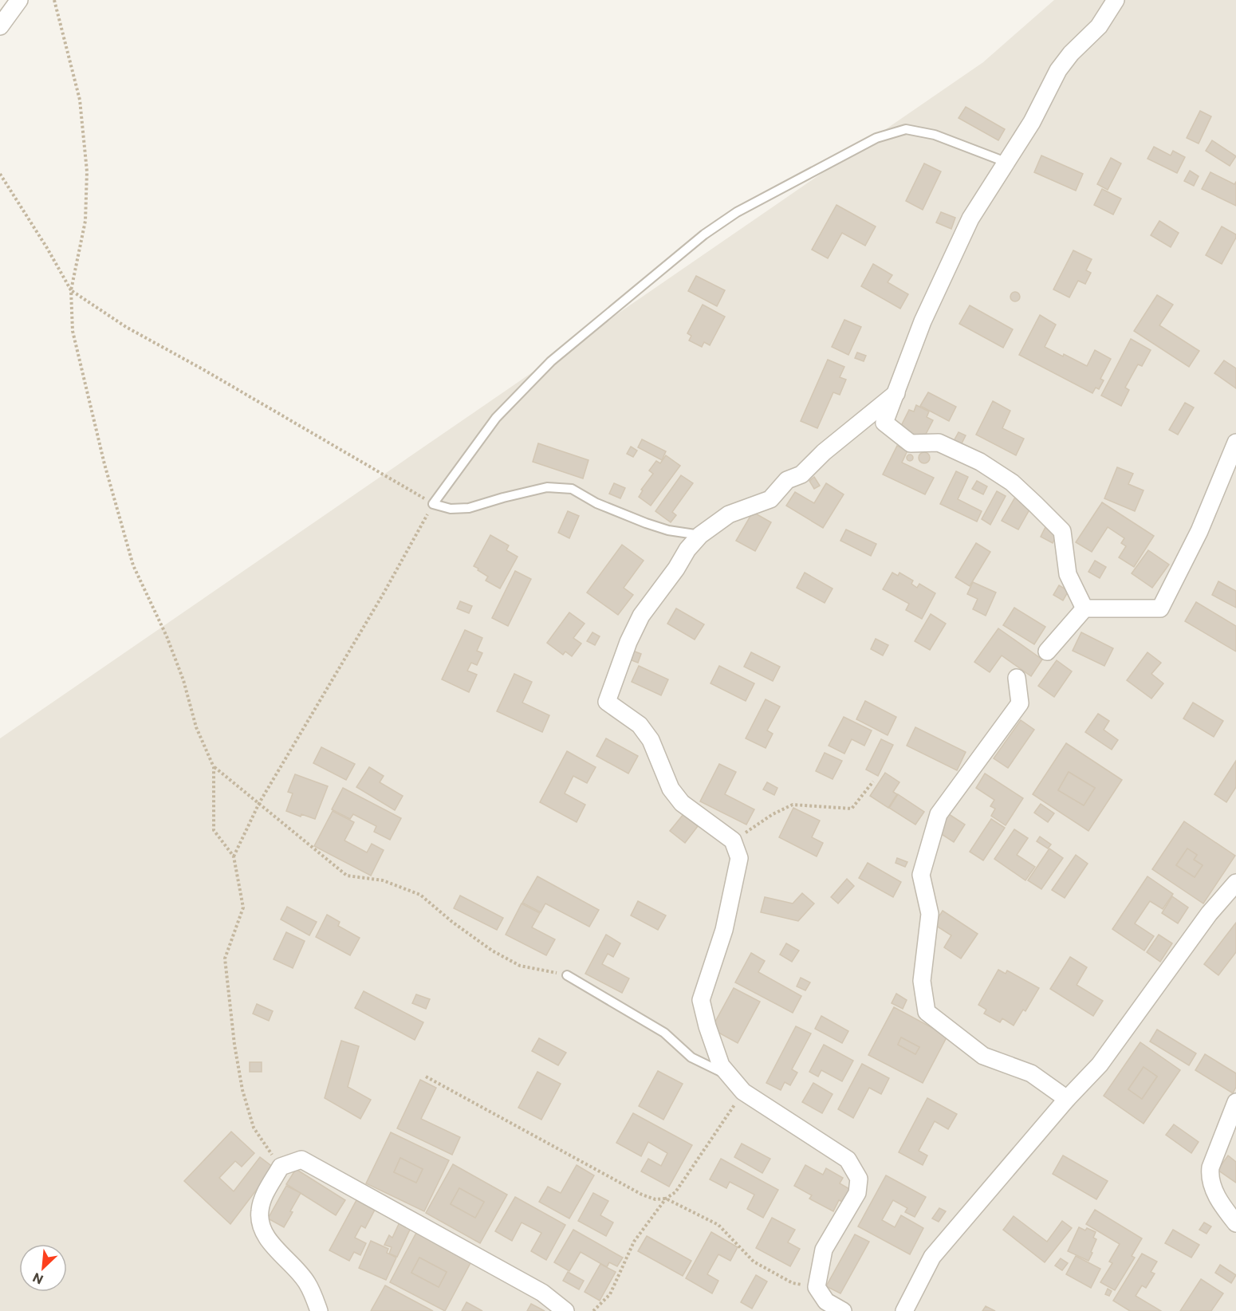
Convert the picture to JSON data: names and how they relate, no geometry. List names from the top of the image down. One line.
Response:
{"north":"bottom left"}
